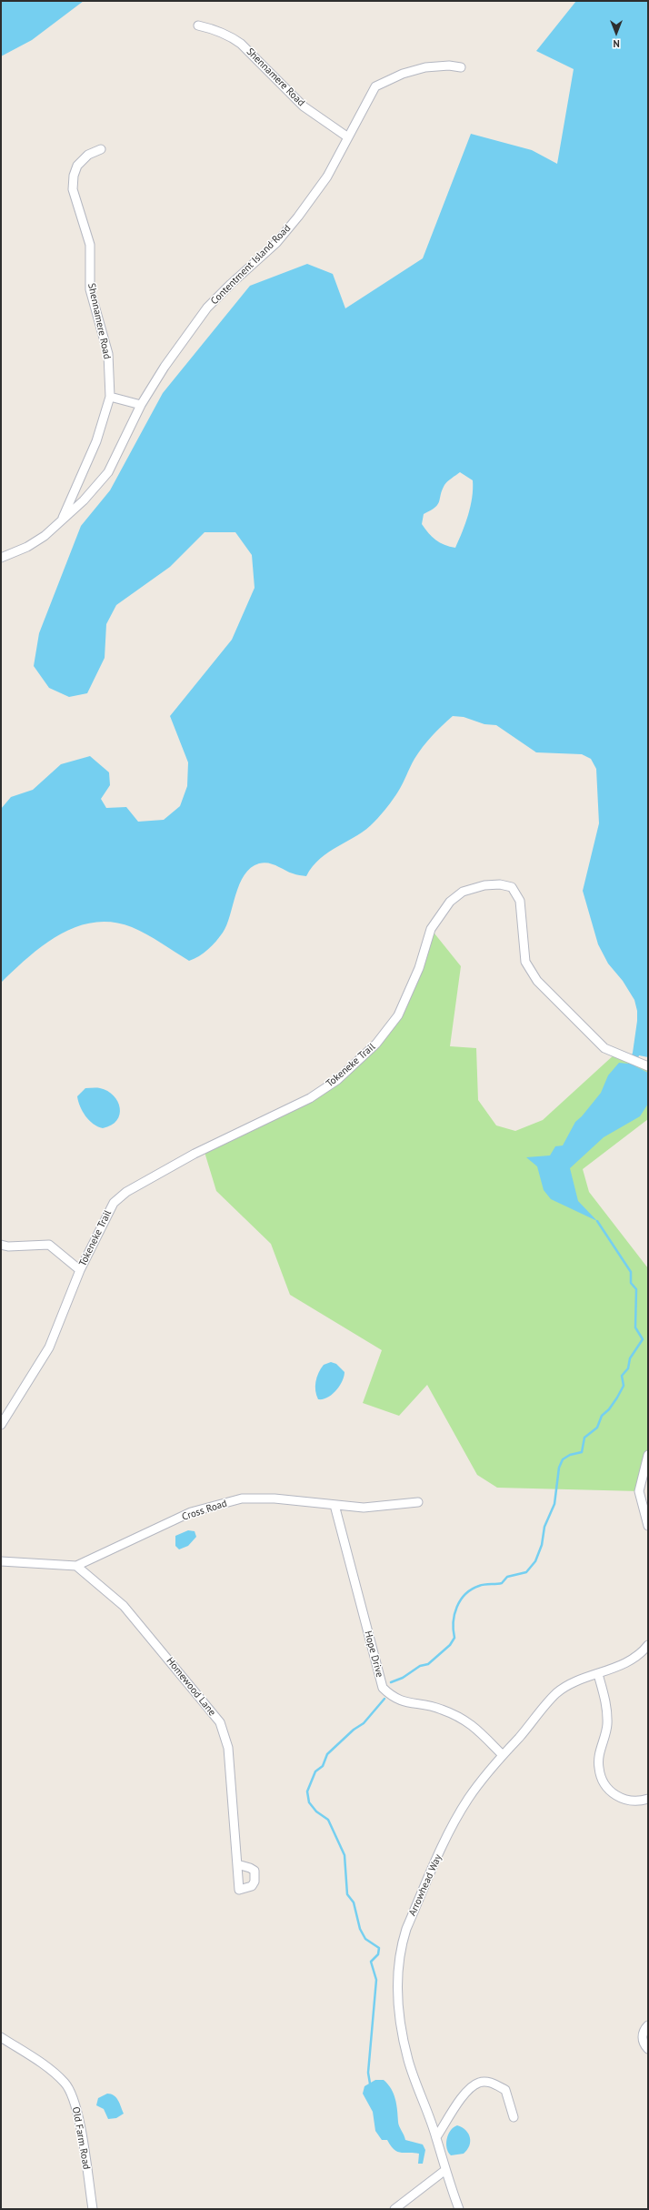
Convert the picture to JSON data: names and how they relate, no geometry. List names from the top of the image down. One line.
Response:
{"streets":{"street":["Shennamere Road","Contentment Island Road","Tokeneke Trail","Cross Road","Hope Drive","Homewood Lane","Arrowhead Way","Old Farm Road"]},"crossings":[["Shennamere Road","Contentment Island Road"],["Cross Road","Hope Drive"],["Cross Road","Homewood Lane"],["Hope Drive","Arrowhead Way"]],"north":"bottom"}
